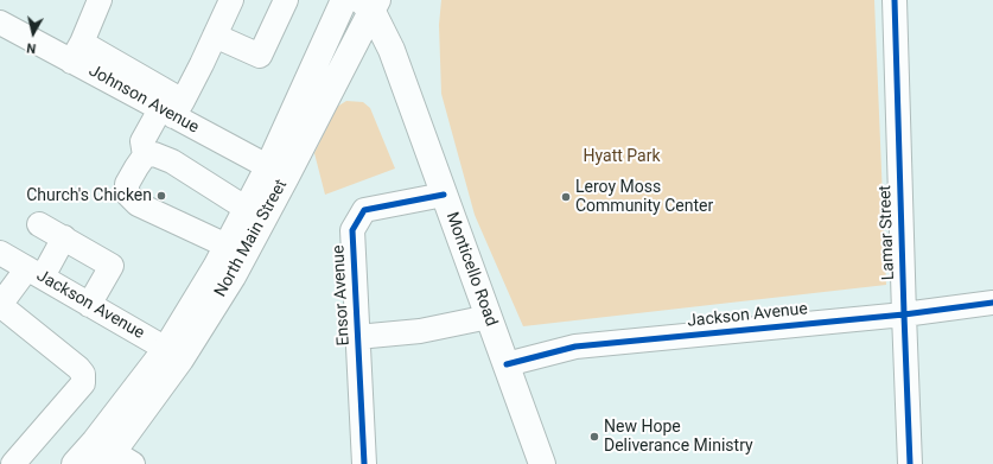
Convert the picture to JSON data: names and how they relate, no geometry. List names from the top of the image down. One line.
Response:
{"streets":{"main road":["North Main Street","Monticello Road"],"street":["Johnson Avenue","Lamar Street","Ensor Avenue","Jackson Avenue"]},"crossings":[["Johnson Avenue","North Main Street"],["Lamar Street","Jackson Avenue"],["North Main Street","Monticello Road"],["North Main Street","Jackson Avenue"],["Monticello Road","Ensor Avenue"],["Monticello Road","Jackson Avenue"]],"parks":["Hyatt Park"],"places":["Church's Chicken","Leroy Moss Community Center","New Hope Deliverance Ministry"],"north":"bottom"}
